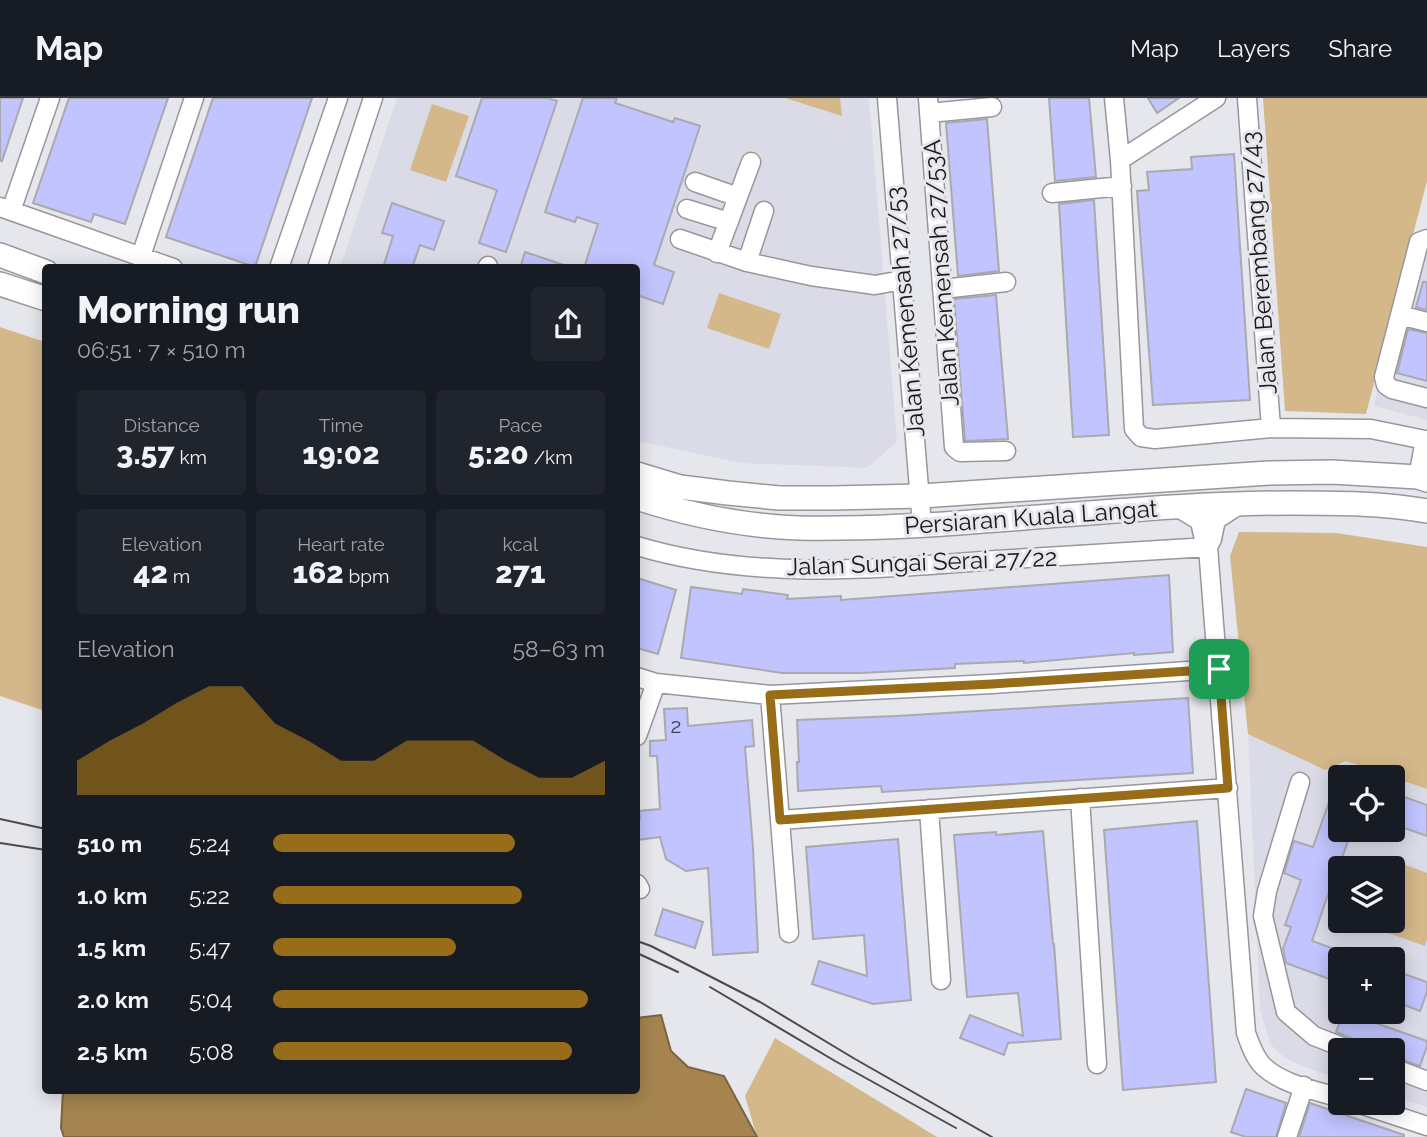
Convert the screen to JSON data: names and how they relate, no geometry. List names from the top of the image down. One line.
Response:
{"streets":{"main road":["Persiaran Kuala Langat"],"street":["Jalan Berembang 27/43","Jalan Kemensah 27/53A","Jalan Kemensah 27/53","Jalan Sungai Serai 27/22"]},"crossings":[["Jalan Kemensah 27/53","Persiaran Kuala Langat"]],"house_numbers":["2"],"page":{"header":"Map","nav":["Map","Layers","Share"],"heading":["Morning run","06:51 · 7 × 510 m"],"stats":[["Distance","3.57 km"],["Time","19:02"],["Pace","5:20 /km"],["Elevation","42 m"],["Heart rate","162 bpm"],["kcal","271"]],"chart":["Elevation","58–63 m"],"map_buttons":["+","−"],"list":[{"name":"510 m","note":"5:24"},{"name":"1.0 km","note":"5:22"},{"name":"1.5 km","note":"5:47"},{"name":"2.0 km","note":"5:04"},{"name":"2.5 km","note":"5:08"}]}}
